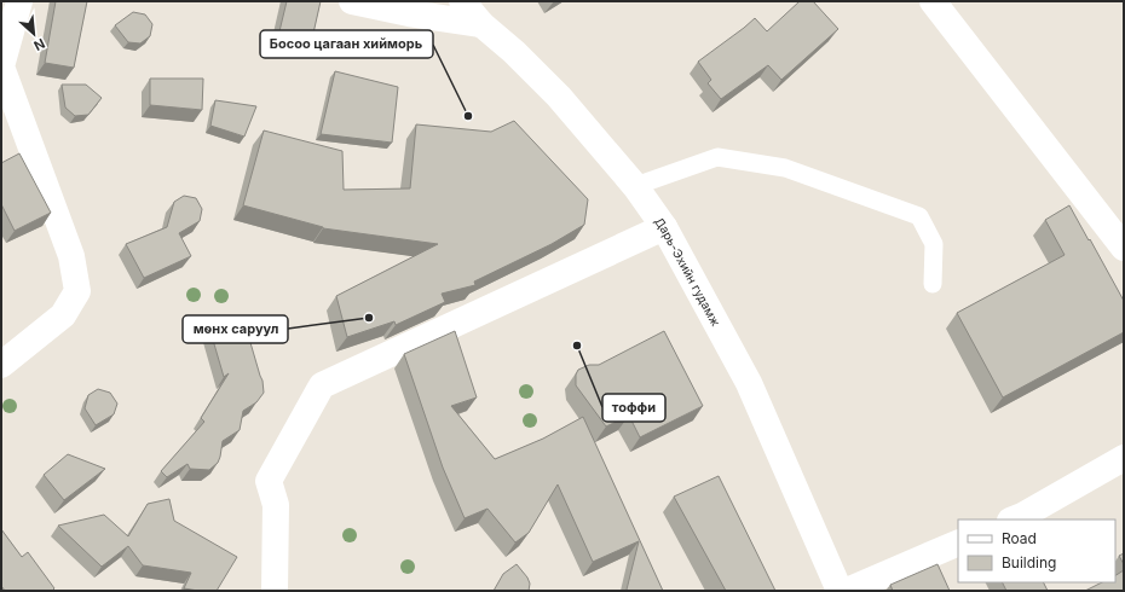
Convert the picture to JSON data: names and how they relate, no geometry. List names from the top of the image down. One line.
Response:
{"streets":{"street":["Дарь-Эхийн гудамж"]},"places":["Босоо цагаан хийморь","мөнх саруул","тоффи"],"legend":["Road","Building"],"north":"bottom right"}
